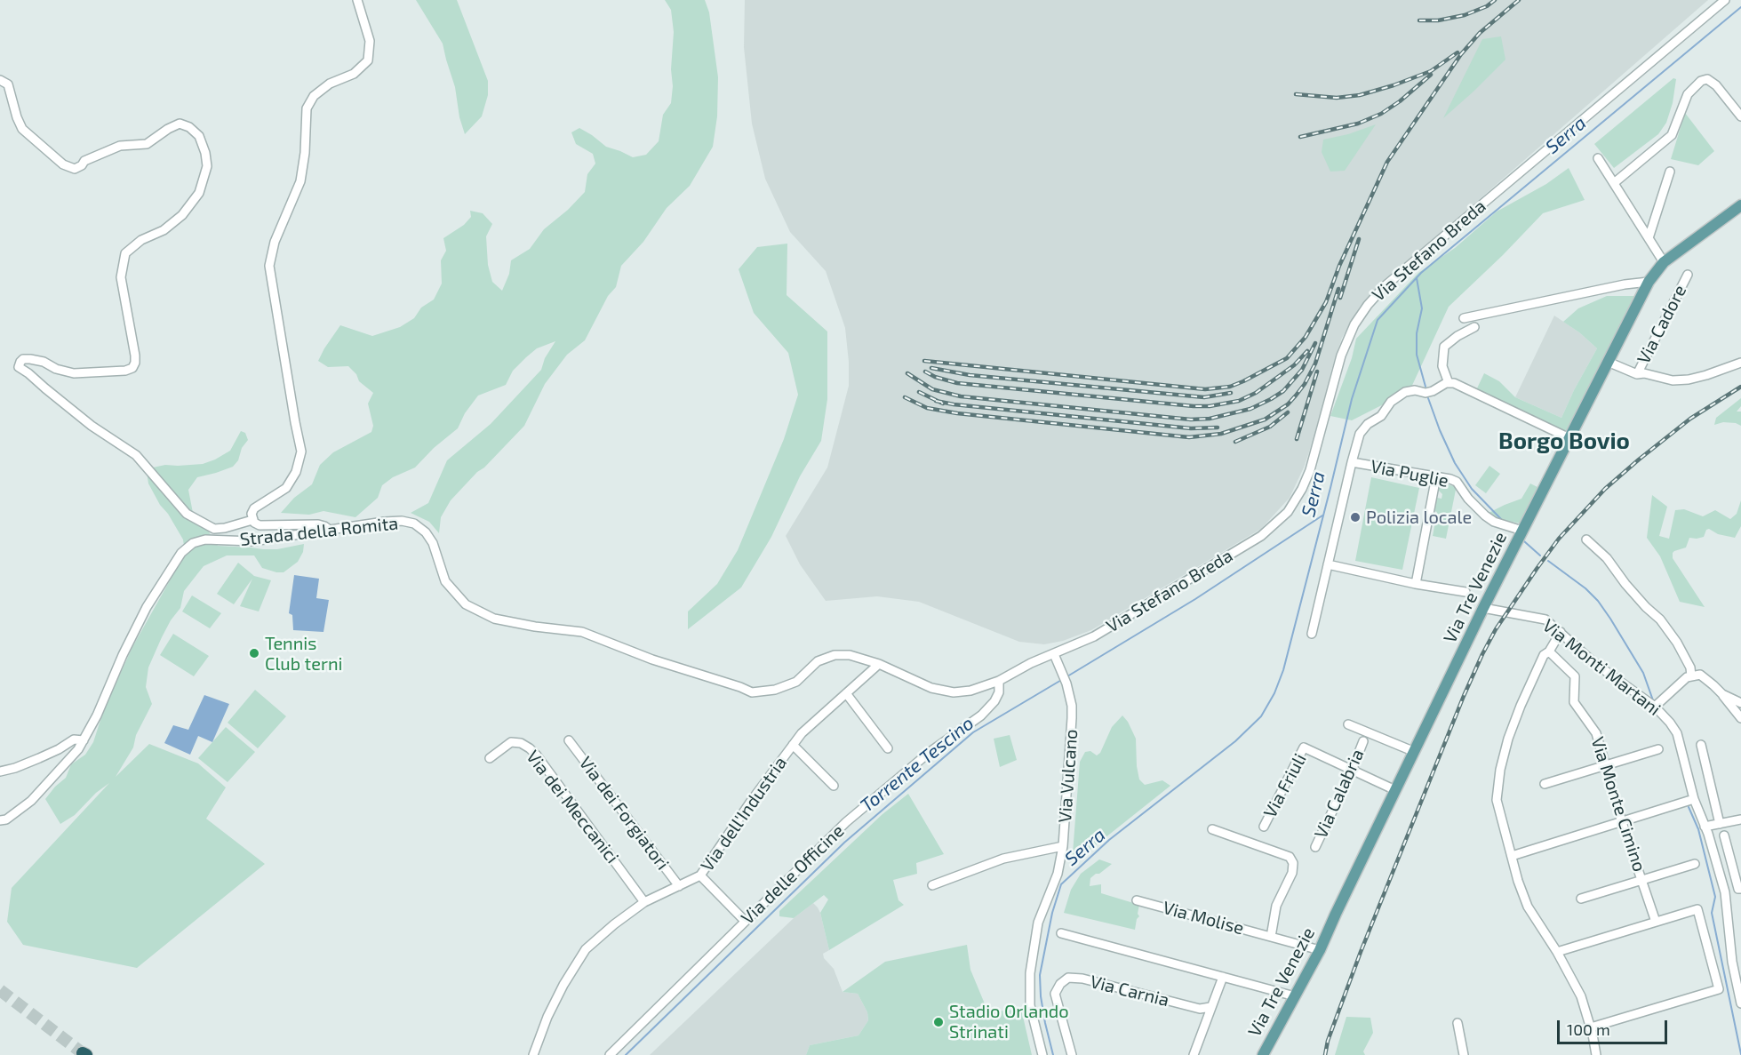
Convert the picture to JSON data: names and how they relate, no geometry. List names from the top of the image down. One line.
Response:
{"streets":{"main road":["Via Tre Venezie"],"street":["Via Stefano Breda","Via Cadore","Via Puglie","Strada della Romita","Via Monti Martani","Via Vulcano","Via Friuli","Via Calabria","Via Monte Cimino","Via dei Meccanici","Via dei Forgiatori","Via dell'Industria","Via delle Officine","Via Molise","Via Carnia"]},"crossings":[["Via Stefano Breda","Strada della Romita"],["Via Stefano Breda","Via Vulcano"],["Via Cadore","Via Tre Venezie"],["Via Puglie","Via Tre Venezie"],["Strada della Romita","Via Vulcano"],["Strada della Romita","Via dell'Industria"],["Strada della Romita","Via delle Officine"],["Via Tre Venezie","Via Monti Martani"],["Via Tre Venezie","Via Friuli"],["Via Tre Venezie","Via Molise"],["Via Friuli","Via Calabria"],["Via dei Meccanici","Via dell'Industria"],["Via dei Forgiatori","Via dell'Industria"]],"districts":["Borgo Bovio"],"water":["Serra","Torrente Tescino"],"places":["Polizia locale","Tennis Club terni","Stadio Orlando Strinati"],"scale_bar":"100 m"}
